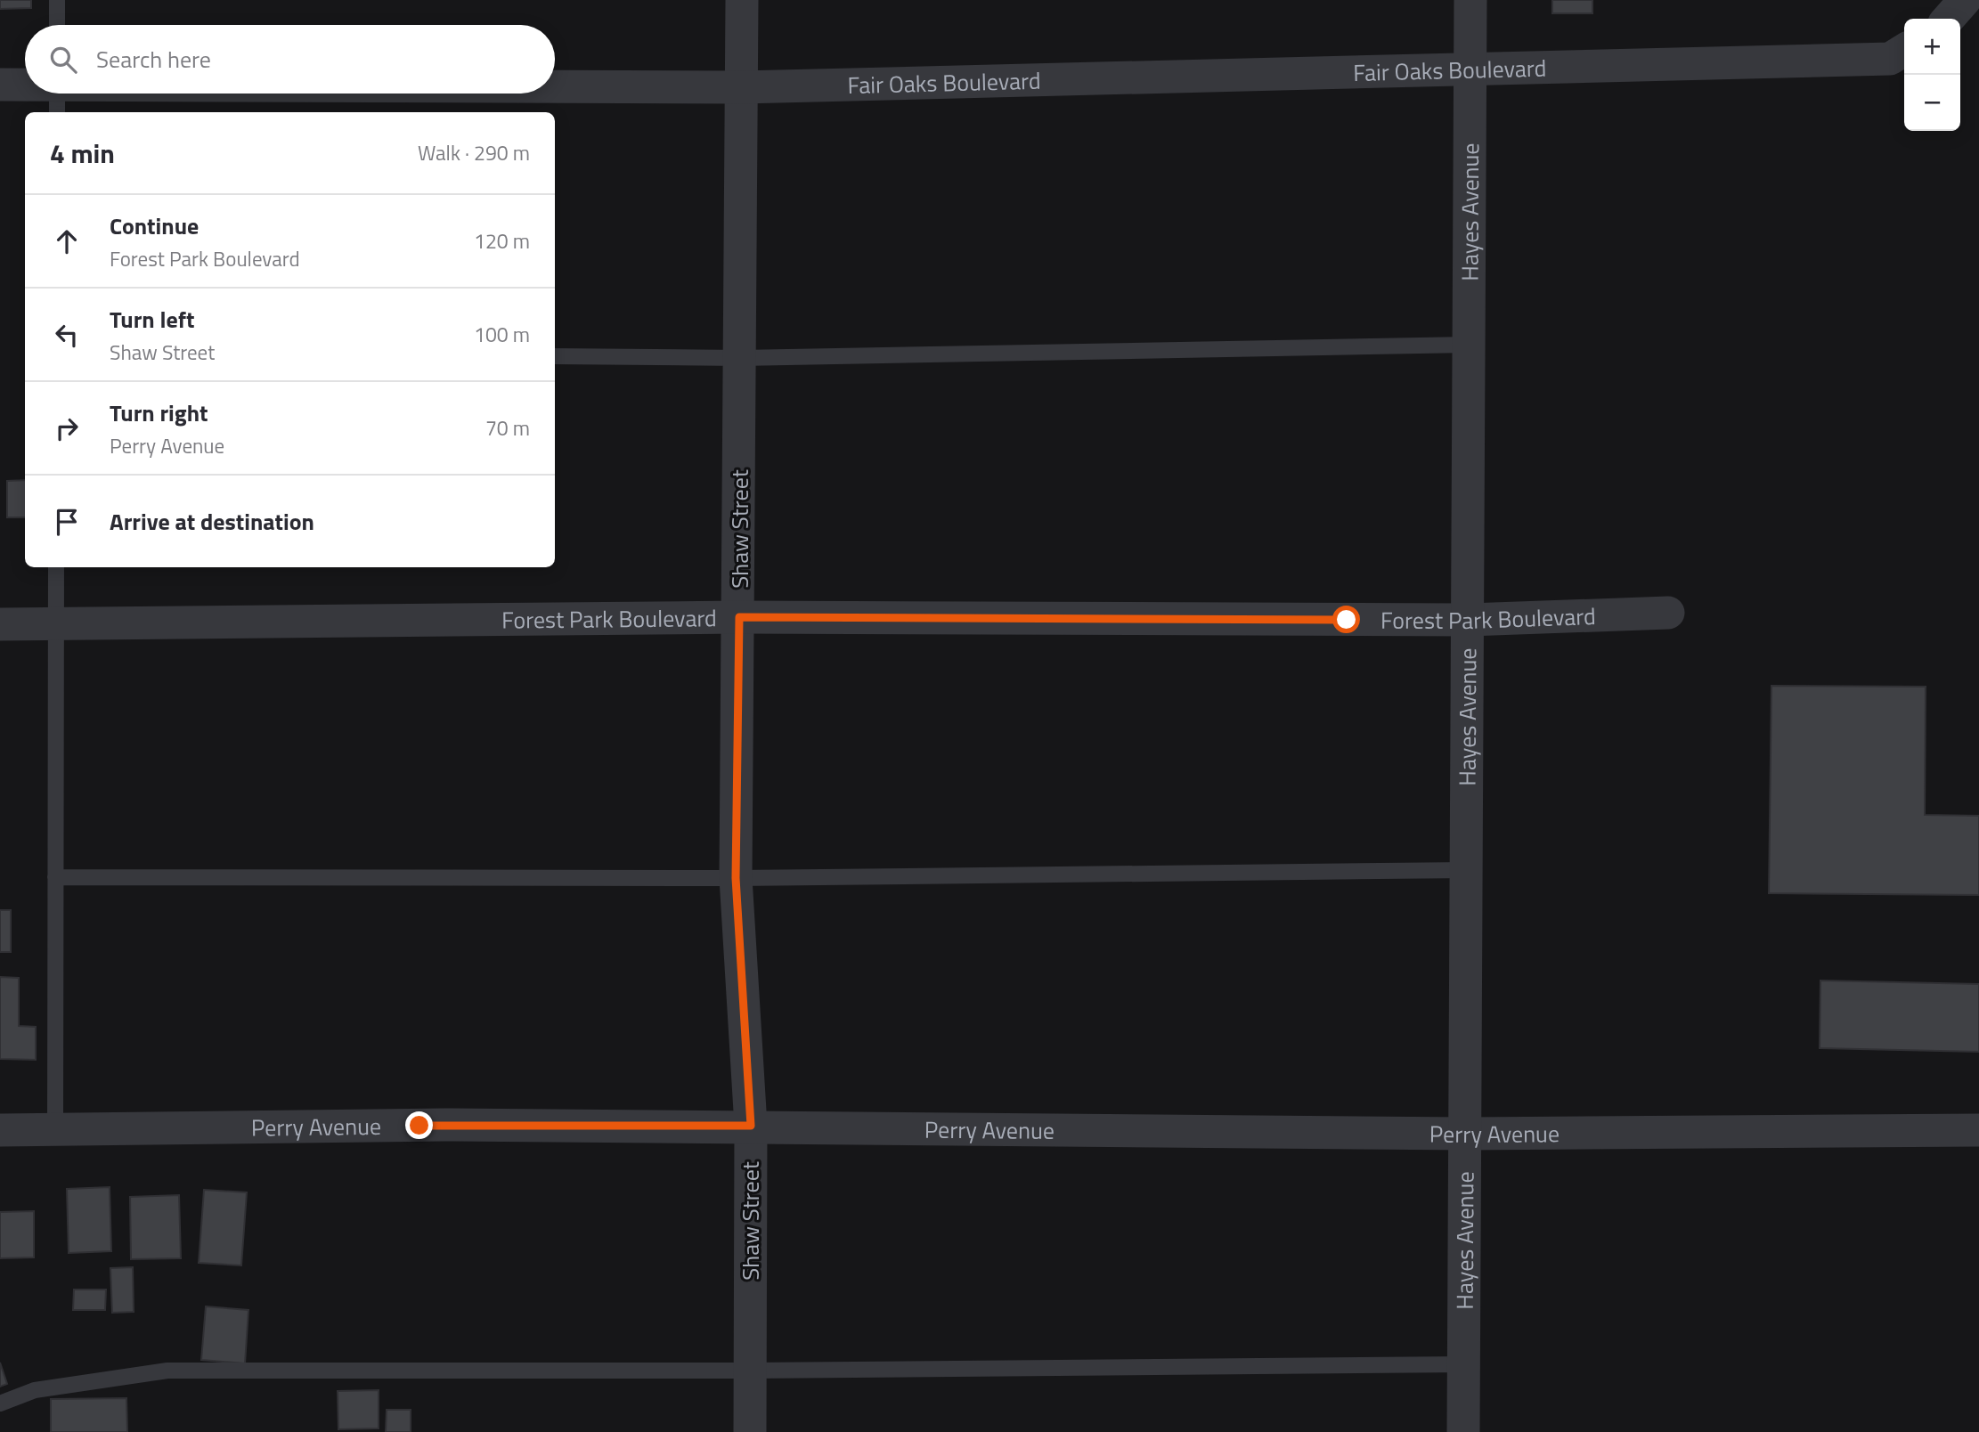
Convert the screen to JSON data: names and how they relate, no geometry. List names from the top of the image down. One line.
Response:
{"streets":{"street":["Fair Oaks Boulevard","Hayes Avenue","Shaw Street","Forest Park Boulevard","Perry Avenue"]},"crossings":[["Fair Oaks Boulevard","Hayes Avenue"],["Fair Oaks Boulevard","Shaw Street"],["Hayes Avenue","Forest Park Boulevard"],["Hayes Avenue","Perry Avenue"],["Shaw Street","Forest Park Boulevard"],["Shaw Street","Perry Avenue"]],"page":{"map_buttons":["+","−"],"search":"Search here","heading":["4 min","Walk · 290 m"],"list":[["Continue","Forest Park Boulevard","120 m"],["Turn left","Shaw Street","100 m"],["Turn right","Perry Avenue","70 m"],"Arrive at destination"]}}
